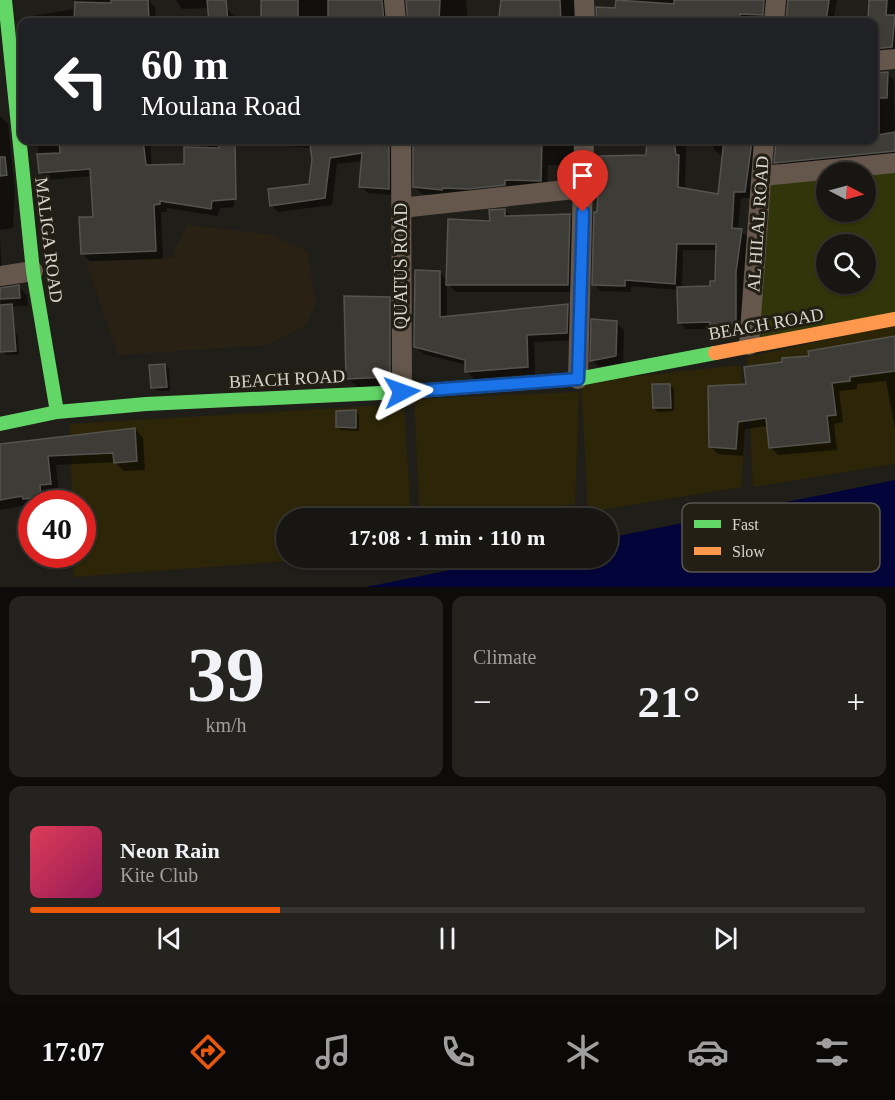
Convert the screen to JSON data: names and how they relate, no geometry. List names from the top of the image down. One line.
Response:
{"streets":{"street":["AL HILAL ROAD","MALIGA ROAD","QUATUS ROAD","BEACH ROAD"]},"crossings":[["AL HILAL ROAD","BEACH ROAD"],["MALIGA ROAD","BEACH ROAD"],["QUATUS ROAD","BEACH ROAD"]],"legend":["Fast","Slow"],"north":"right","page":{"turn":["60 m","Moulana Road"],"limit":"40","trip":"17:08 · 1 min · 110 m","tile":[["39","km/h"],"Climate"],"heat":["−","21°","+"],"song":["Neon Rain","Kite Club"],"tabs":"17:07"}}
